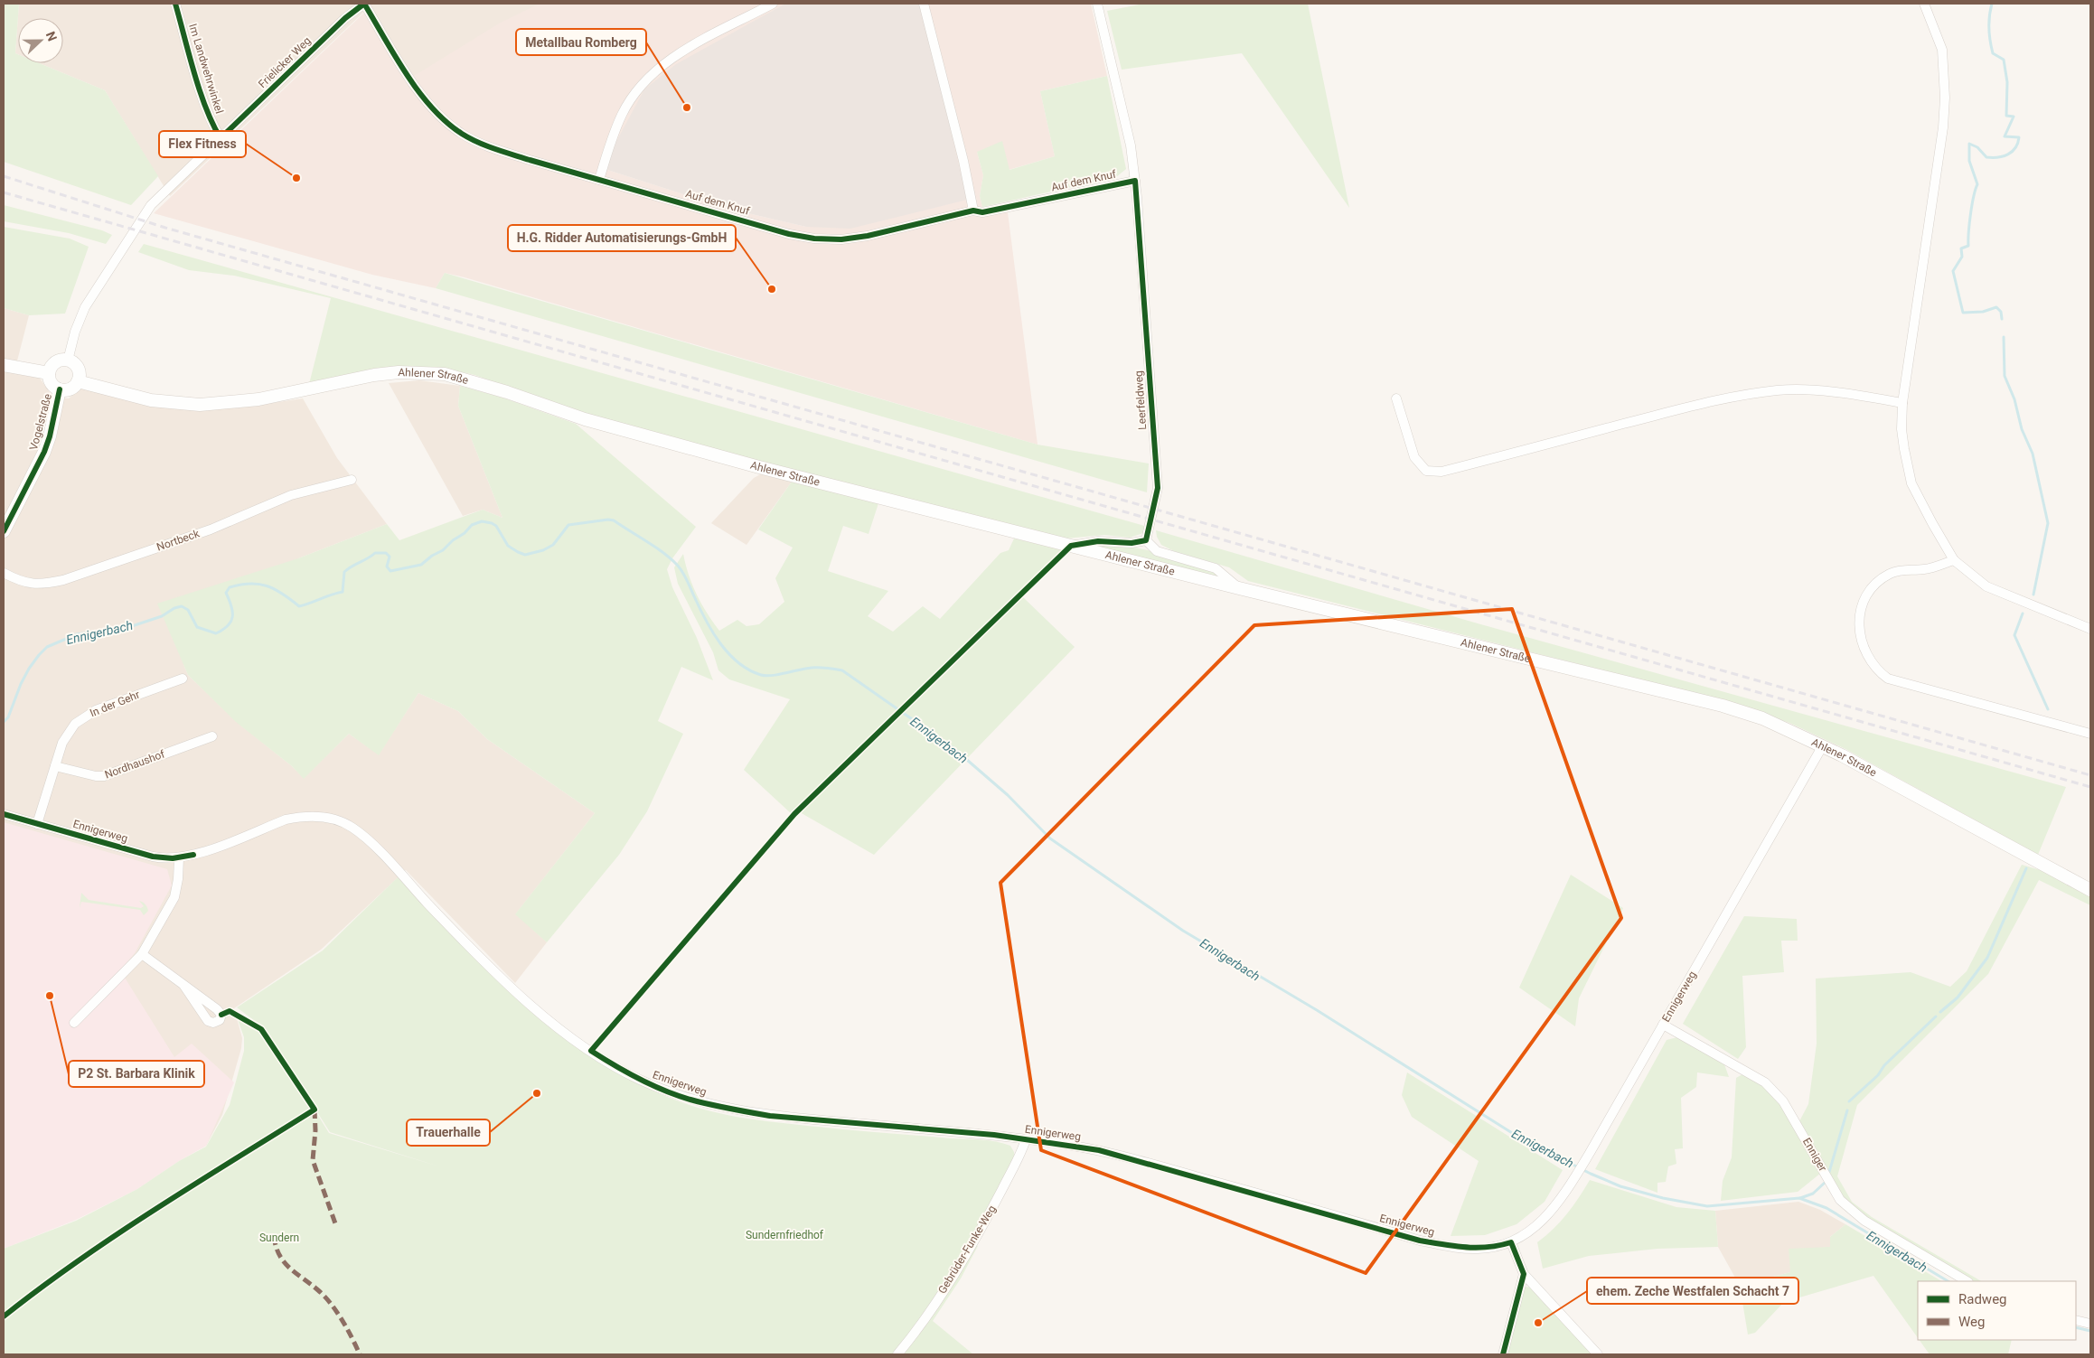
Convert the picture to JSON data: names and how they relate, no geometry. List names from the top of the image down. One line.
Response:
{"streets":{"main road":["Ahlener Straße","Vogelstraße"],"street":["Frielicker Weg","Im Landwehrwinkel","Auf dem Knuf","Leerfeldweg","Nortbeck","In der Gehr","Nordhaushof","Ennigerweg","Enniger","Gebrüder-Funke-Weg"]},"crossings":[["Frielicker Weg","Im Landwehrwinkel"],["Frielicker Weg","Auf dem Knuf"],["Frielicker Weg","Ahlener Straße"],["Frielicker Weg","Vogelstraße"],["Auf dem Knuf","Leerfeldweg"],["Ahlener Straße","Vogelstraße"],["Ahlener Straße","Ennigerweg"],["In der Gehr","Nordhaushof"],["In der Gehr","Ennigerweg"],["Ennigerweg","Enniger"],["Ennigerweg","Gebrüder-Funke-Weg"]],"water":["Ennigerbach"],"parks":["Sundernfriedhof","Sundern"],"places":["Metallbau Romberg","Flex Fitness","H.G. Ridder Automatisierungs-GmbH","P2 St. Barbara Klinik","Trauerhalle","ehem. Zeche Westfalen Schacht 7"],"legend":["Radweg","Weg"],"north":"right"}
